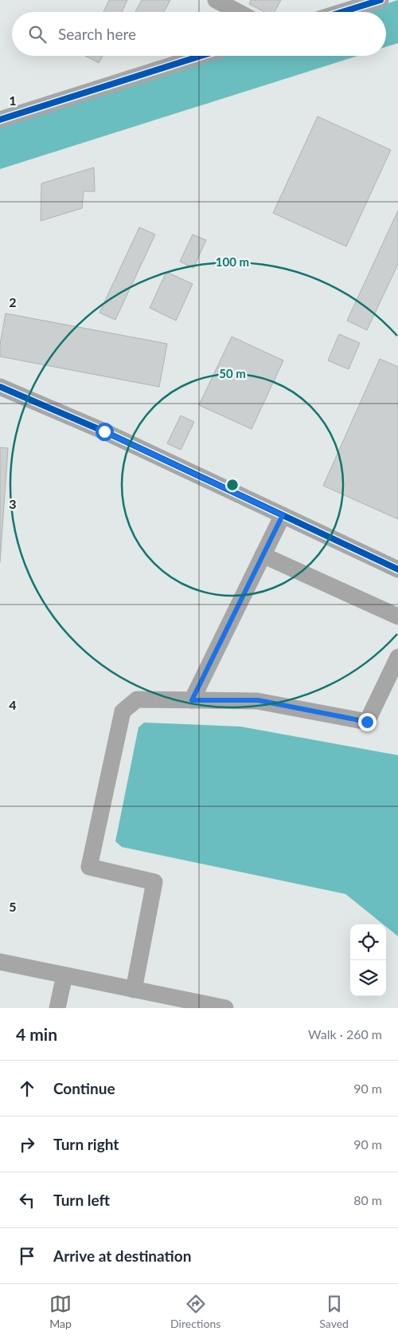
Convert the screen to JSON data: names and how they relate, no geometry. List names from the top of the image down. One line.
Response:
{"page":{"search":"Search here","heading":["4 min","Walk · 260 m"],"list":[["Continue","90 m"],["Turn right","90 m"],["Turn left","80 m"],"Arrive at destination"],"nav":["Map","Directions","Saved"]},"grid":{"rows":["1","2","3","4","5"]},"rings":["100 m","50 m"]}
